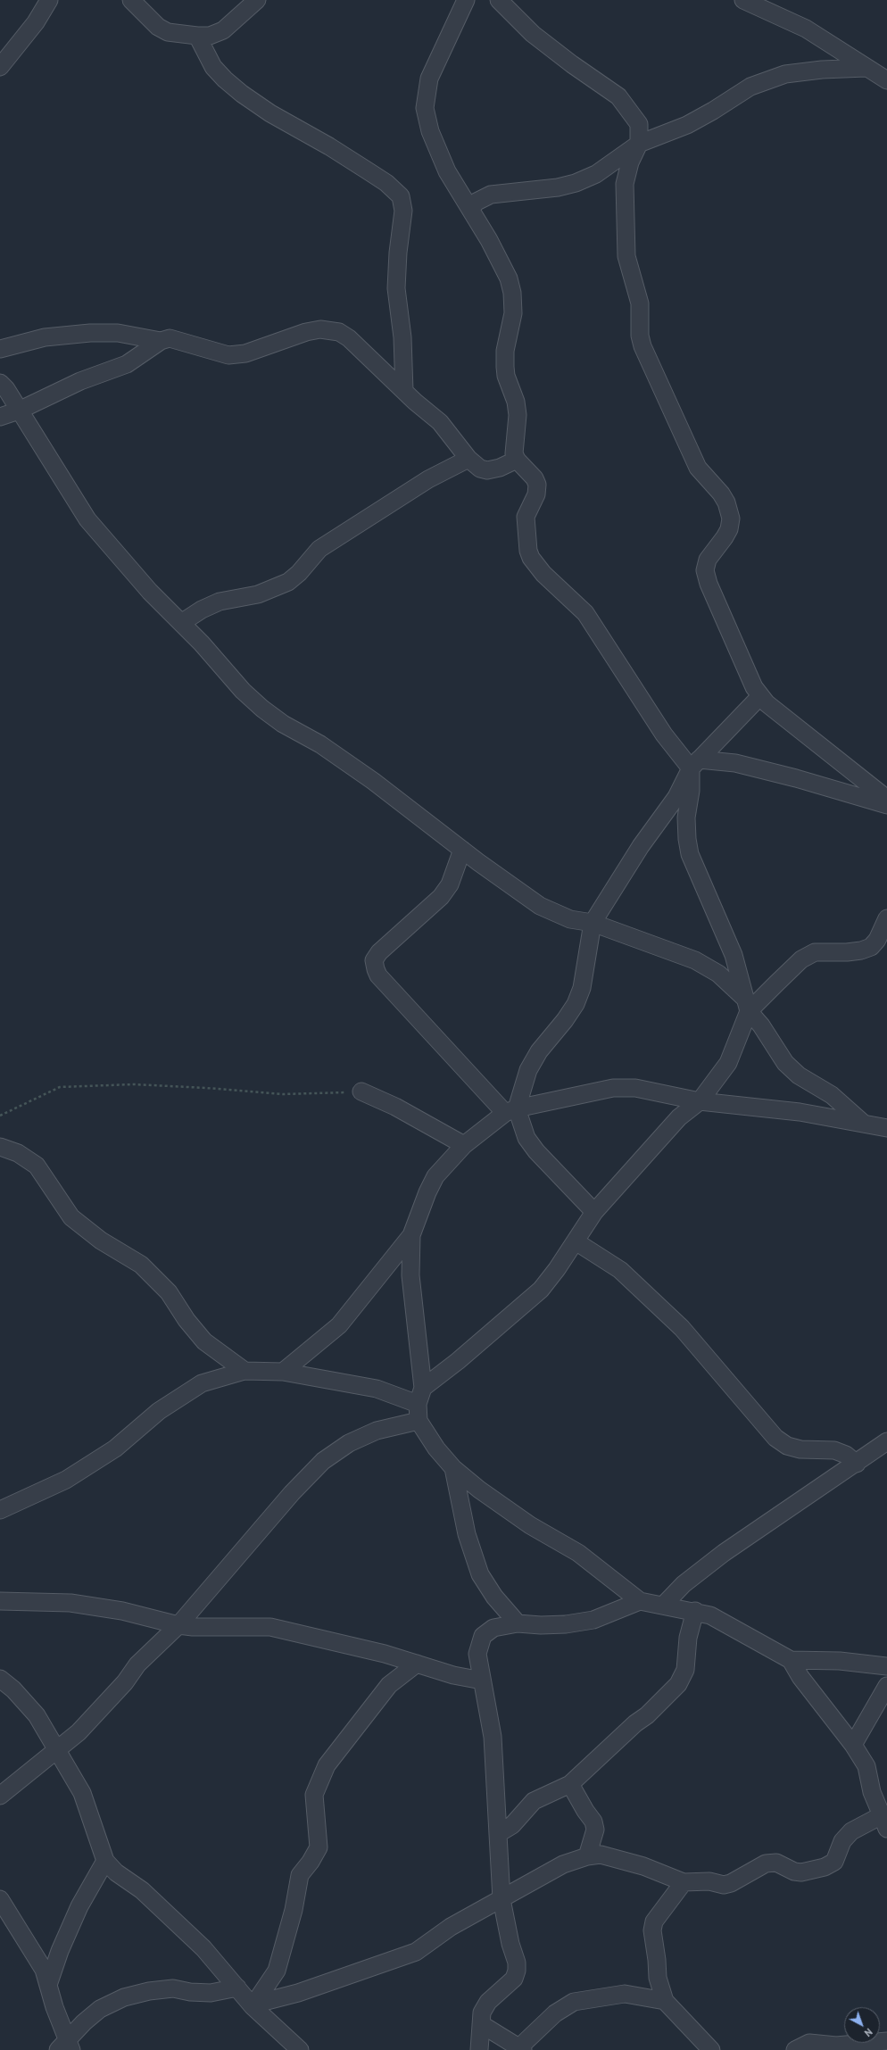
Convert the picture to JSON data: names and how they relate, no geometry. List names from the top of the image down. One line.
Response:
{"north":"bottom right"}
